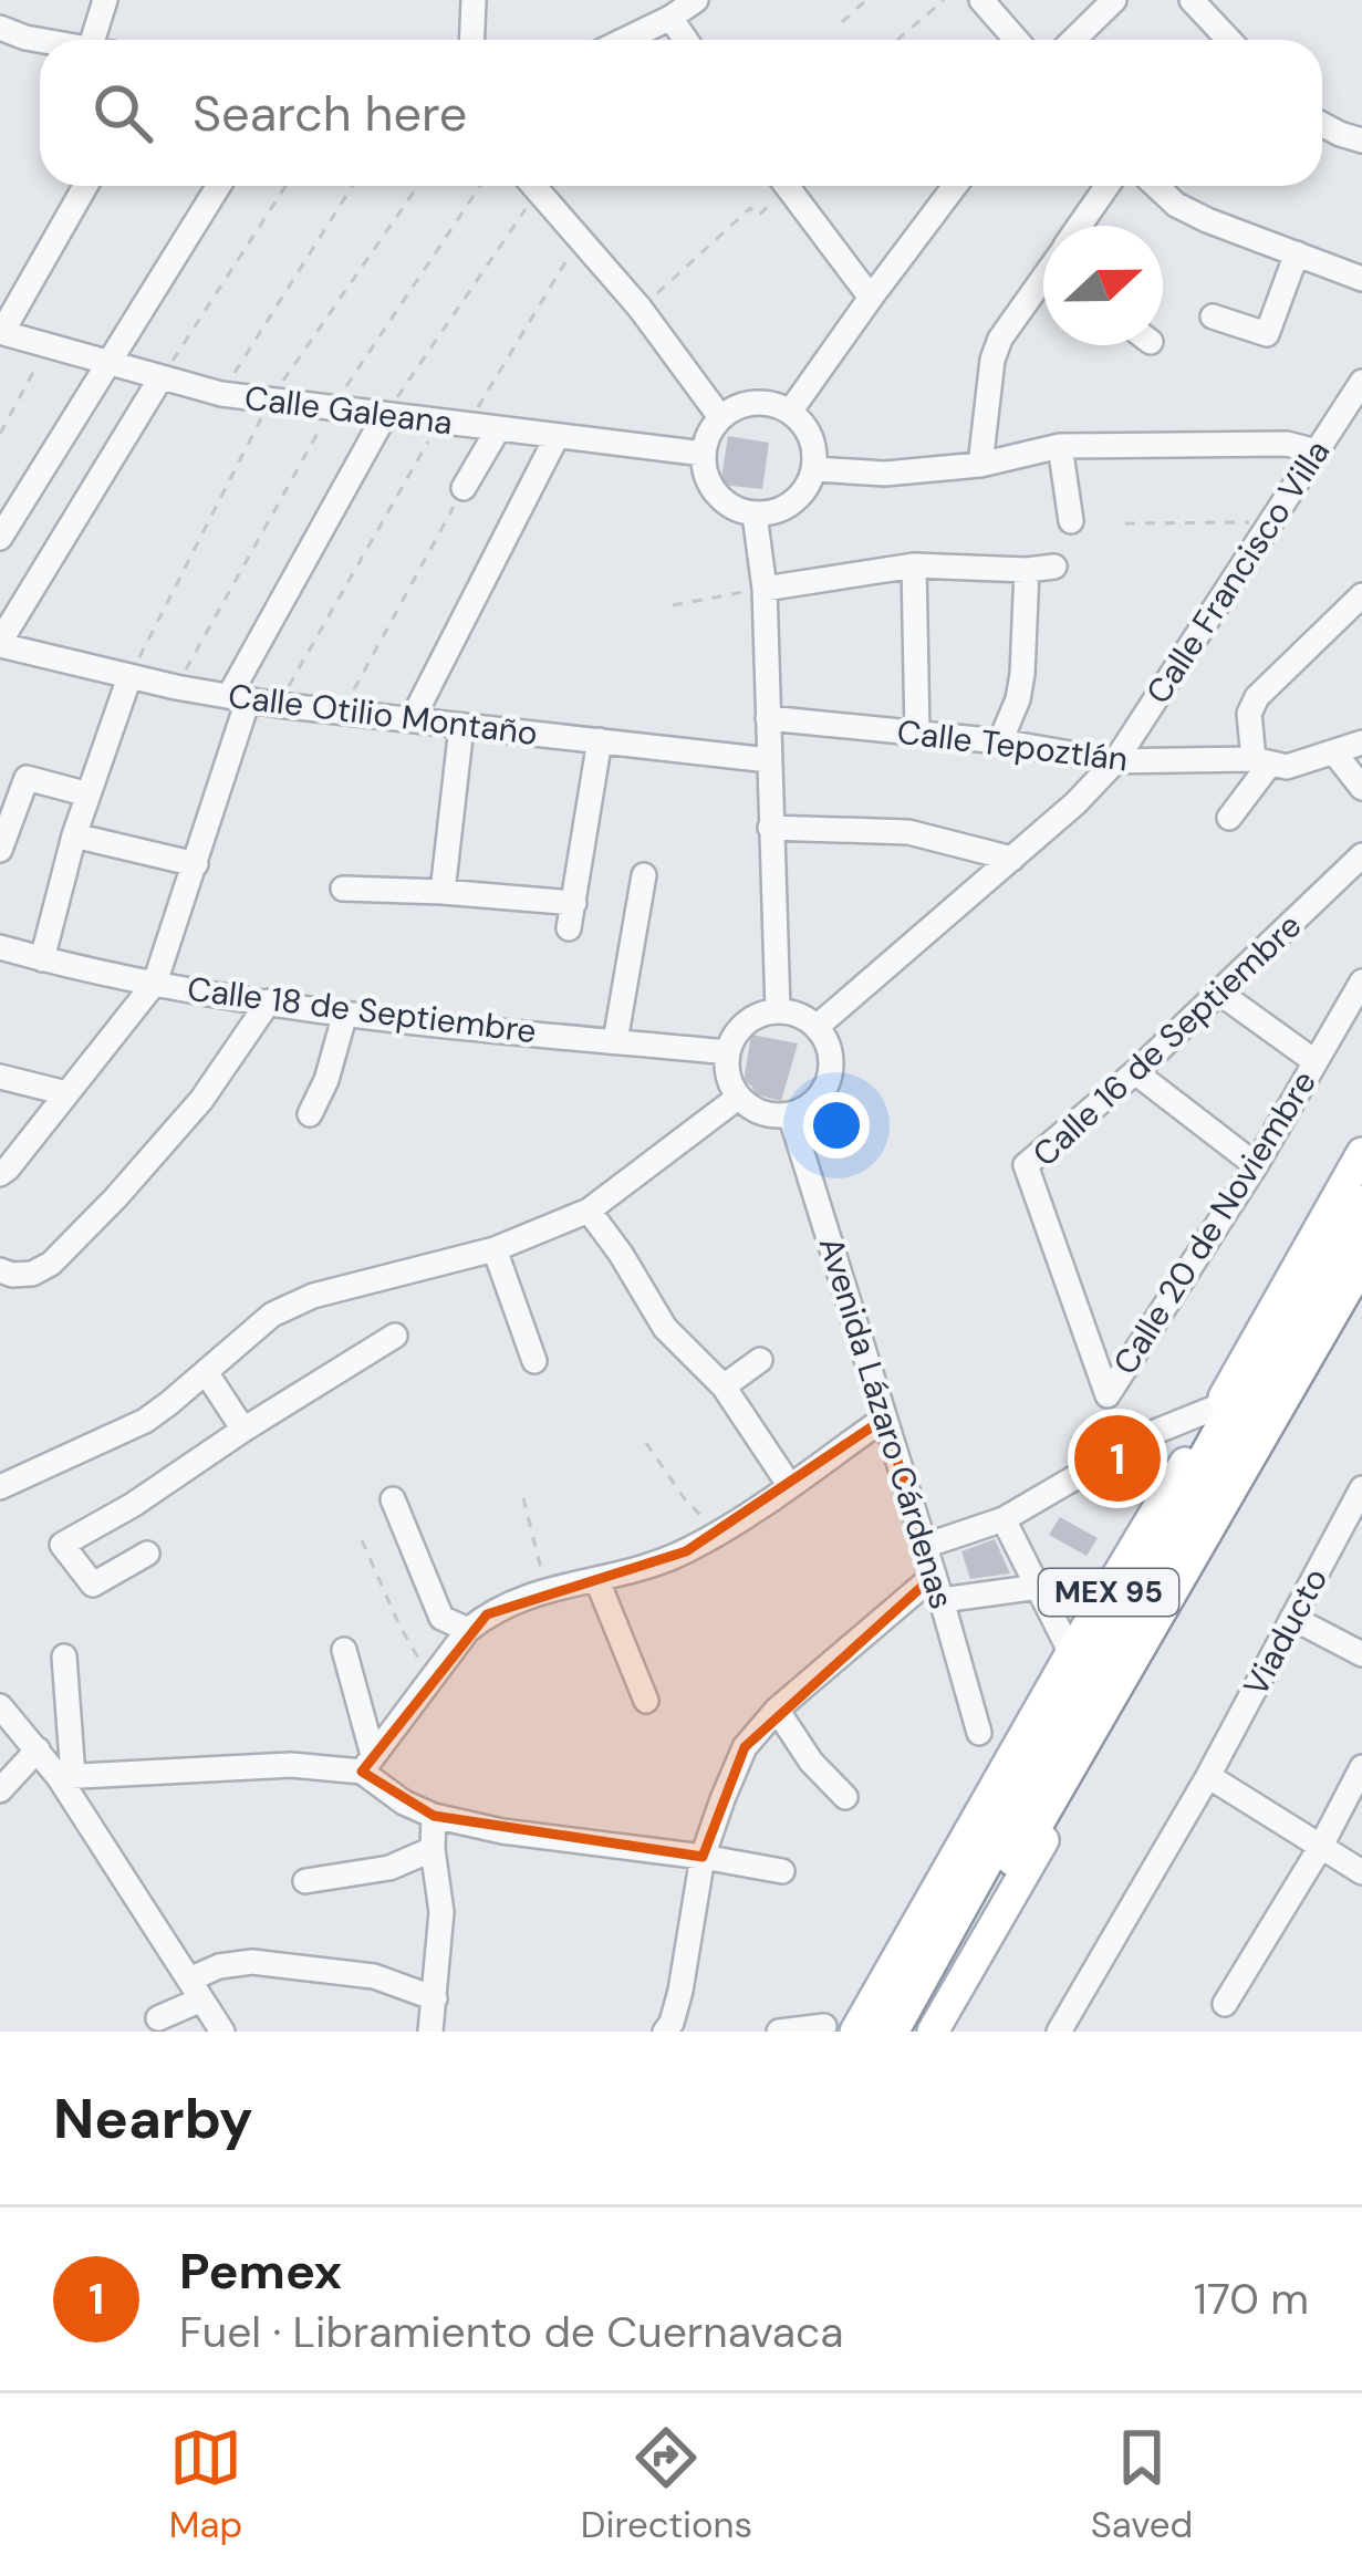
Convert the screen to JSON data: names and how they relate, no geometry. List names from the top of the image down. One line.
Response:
{"streets":{"highway":["MEX 95"],"street":["Calle Galeana","Calle Francisco Villa","Calle Otilio Montaño","Calle Tepoztlán","Calle 18 de Septiembre","Calle 16 de Septiembre","Calle 20 de Noviembre","Avenida Lázaro Cárdenas","Viaducto"]},"crossings":[["Calle Francisco Villa","Calle Tepoztlán"],["Calle Francisco Villa","Calle 18 de Septiembre"],["Calle Francisco Villa","Avenida Lázaro Cárdenas"],["Calle 18 de Septiembre","Avenida Lázaro Cárdenas"],["Calle 16 de Septiembre","Calle 20 de Noviembre"]],"north":"right","page":{"search":"Search here","pins":"1","heading":"Nearby","list":[{"mark":"1","name":"Pemex","note":"Fuel · Libramiento de Cuernavaca","value":"170 m"}],"nav":["Map","Directions","Saved"]}}
